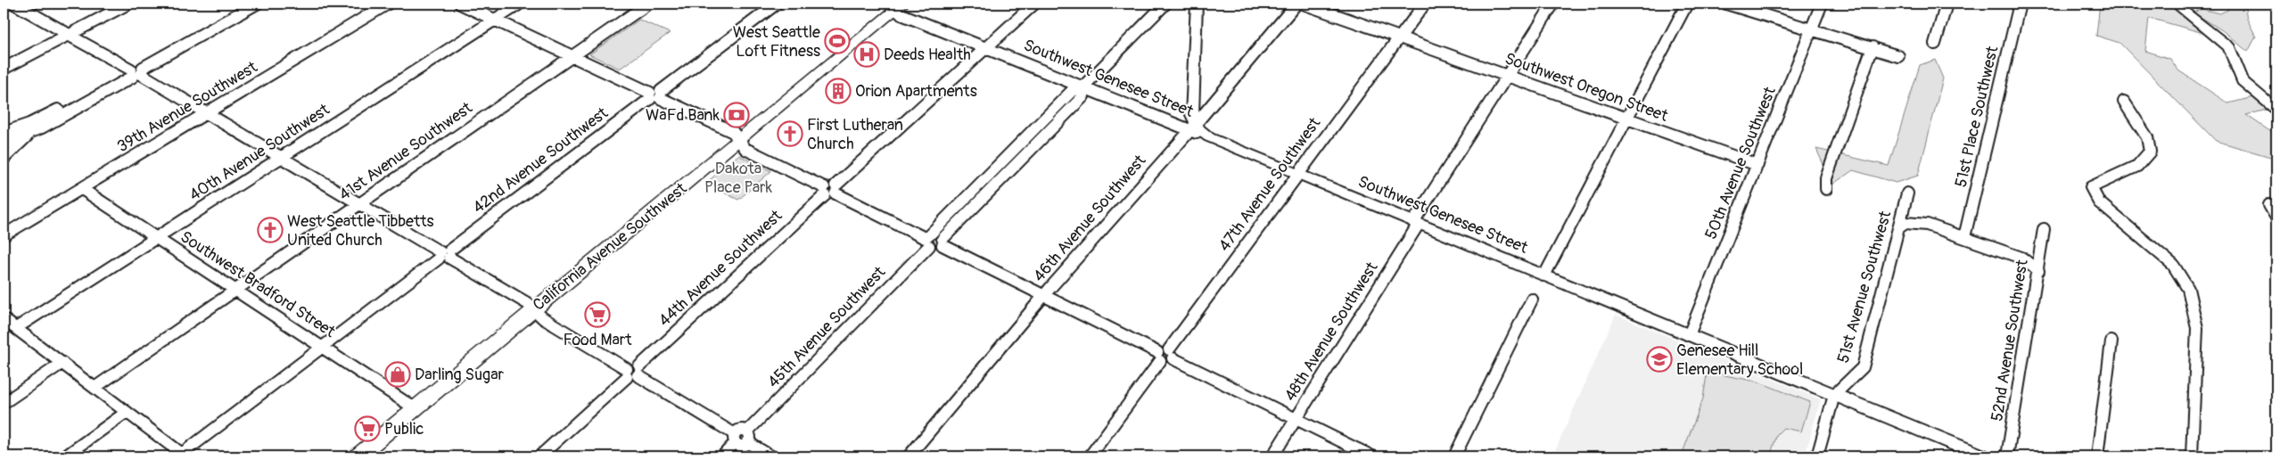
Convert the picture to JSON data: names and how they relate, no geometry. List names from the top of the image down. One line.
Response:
{"streets":{"main road":["California Avenue Southwest"],"street":["Southwest Genesee Street","Southwest Oregon Street","39th Avenue Southwest","51st Place Southwest","41st Avenue Southwest","40th Avenue Southwest","42nd Avenue Southwest","50th Avenue Southwest","47th Avenue Southwest","46th Avenue Southwest","44th Avenue Southwest","Southwest Bradford Street","51st Avenue Southwest","45th Avenue Southwest","48th Avenue Southwest","52nd Avenue Southwest"]},"crossings":[["Southwest Genesee Street","50th Avenue Southwest"],["Southwest Genesee Street","47th Avenue Southwest"],["Southwest Genesee Street","46th Avenue Southwest"],["Southwest Genesee Street","California Avenue Southwest"],["Southwest Genesee Street","44th Avenue Southwest"],["Southwest Genesee Street","51st Avenue Southwest"],["Southwest Genesee Street","45th Avenue Southwest"],["Southwest Genesee Street","48th Avenue Southwest"],["Southwest Oregon Street","50th Avenue Southwest"],["Southwest Oregon Street","47th Avenue Southwest"],["Southwest Oregon Street","48th Avenue Southwest"],["39th Avenue Southwest","Southwest Bradford Street"],["41st Avenue Southwest","Southwest Bradford Street"],["40th Avenue Southwest","Southwest Bradford Street"],["42nd Avenue Southwest","Southwest Bradford Street"],["California Avenue Southwest","Southwest Bradford Street"]],"parks":["Dakota Place Park"],"places":{"sports":["West Seattle Loft Fitness"],"hospital":["Deeds Health"],"building":["Orion Apartments"],"bank":["WaFd Bank"],"church":["First Lutheran Church","West Seattle Tibbetts United Church"],"supermarket":["Food Mart","Public"],"school or university":["Genesee Hill Elementary School"],"shop":["Darling Sugar"]}}
